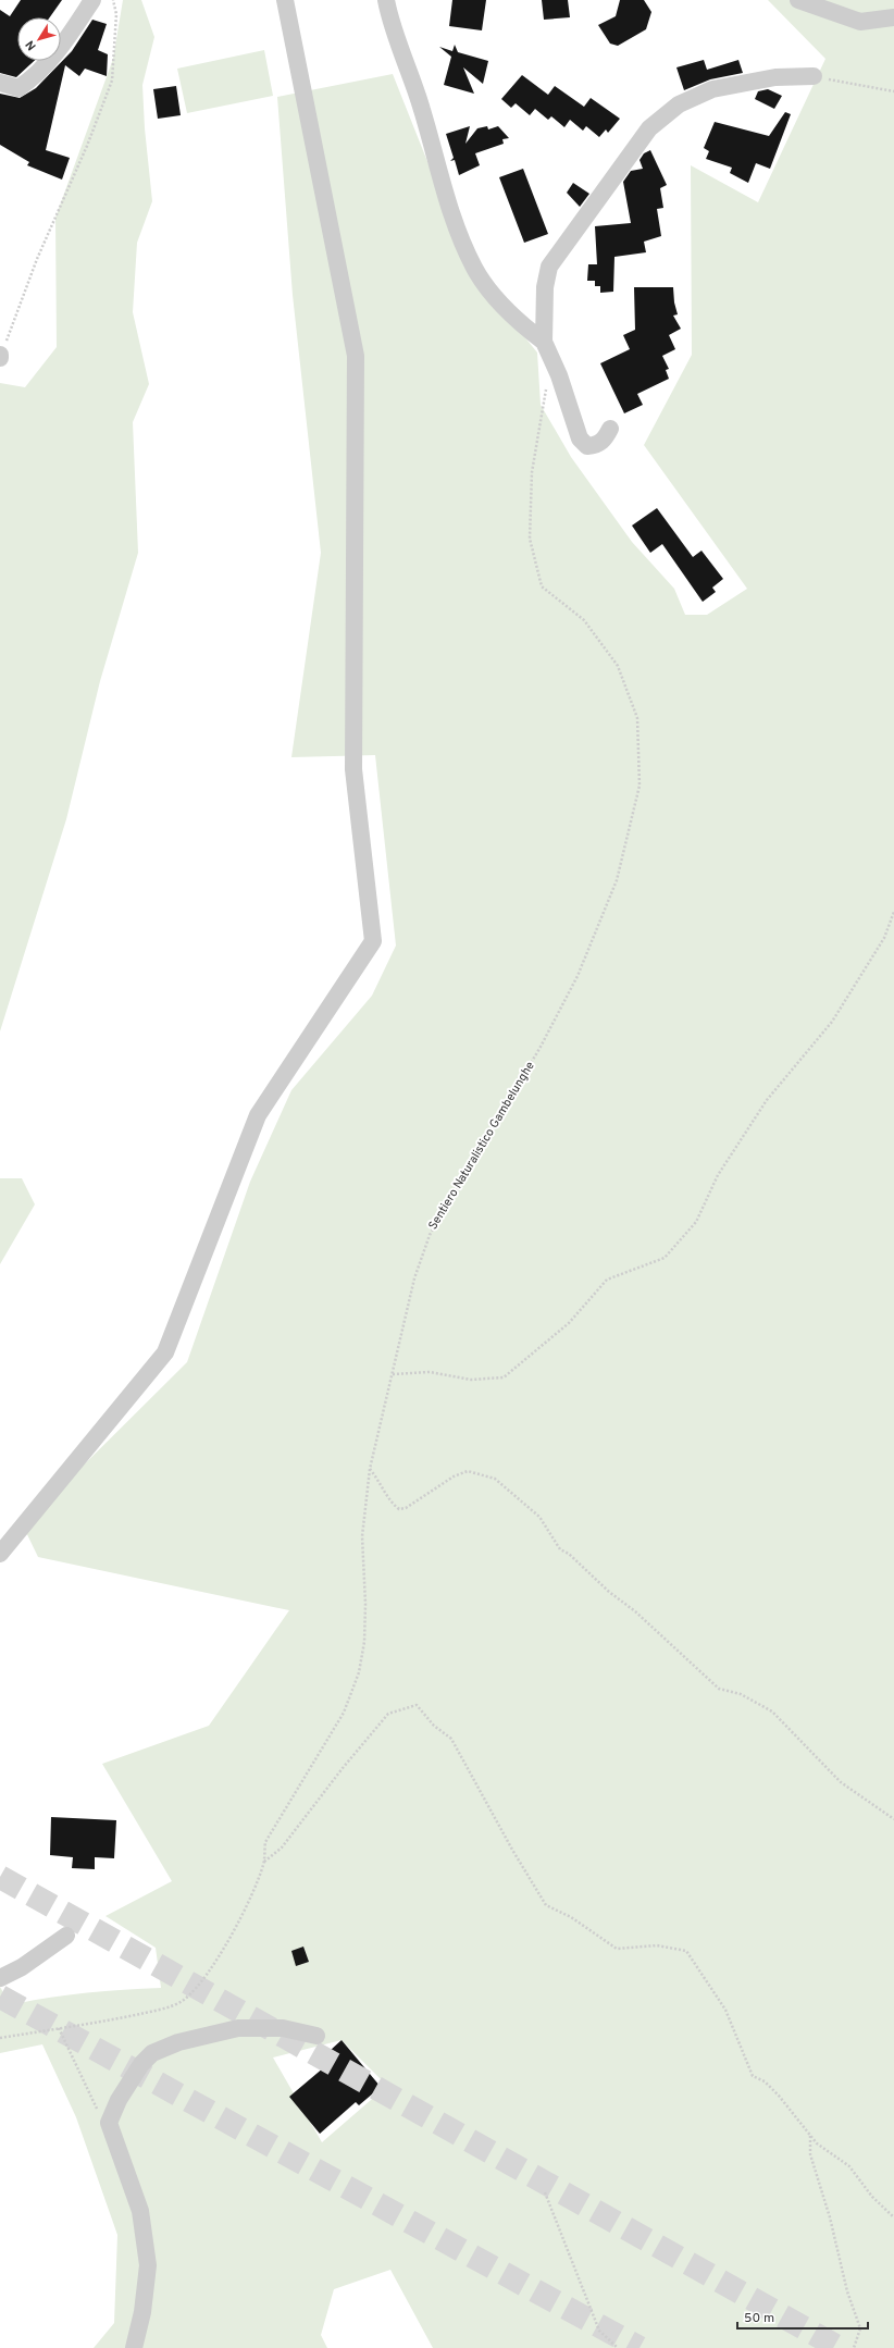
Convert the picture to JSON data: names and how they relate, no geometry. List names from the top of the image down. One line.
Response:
{"streets":{"path":["Sentiero Naturalistico Gambelunghe"]},"scale_bar":"50 m","north":"bottom left"}
